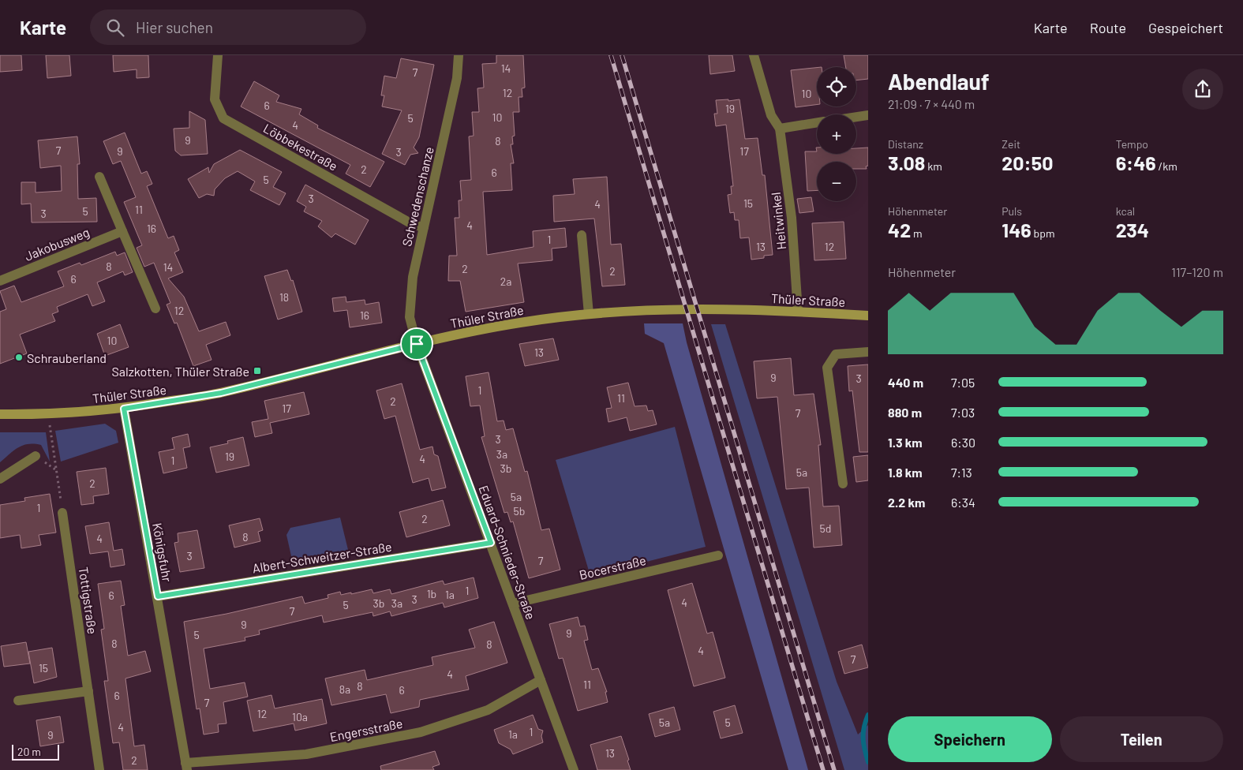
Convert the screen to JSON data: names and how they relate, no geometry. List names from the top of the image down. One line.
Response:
{"streets":{"main road":["Thüler Straße"],"street":["Löbbekestraße","Schwedenschanze","Heitwinkel","Jakobusweg","Königsfuhr","Eduard-Schnieder-Straße","Albert-Schweitzer-Straße","Bocerstraße","Tottigstraße","Engersstraße"]},"crossings":[["Löbbekestraße","Schwedenschanze"],["Schwedenschanze","Thüler Straße"],["Schwedenschanze","Eduard-Schnieder-Straße"],["Heitwinkel","Thüler Straße"],["Thüler Straße","Königsfuhr"],["Thüler Straße","Eduard-Schnieder-Straße"],["Königsfuhr","Albert-Schweitzer-Straße"],["Königsfuhr","Engersstraße"],["Eduard-Schnieder-Straße","Albert-Schweitzer-Straße"],["Eduard-Schnieder-Straße","Bocerstraße"],["Eduard-Schnieder-Straße","Engersstraße"]],"places":{"other":["Schrauberland"],"transit":["Salzkotten, Thüler Straße"]},"house_numbers":["14","7","12","10","6","19","10","5","4","9","8","7","9","17","3","2","6","5","3","15","4","11","5","3","4","16","1","13","12","8","14","2","2","6","2a","18","12","16","10","13","9","3","1","11","2","17","7","3","3a","19","4","1","3b","5a","2","5a","1","5b","2","5d","8","4","3","7","1","1b","1a","6","3","4","3b","3a","5","7","9","9","5","8","8","4","7","15","4","11","8","8a","6","6","7","12","10a","5a","5","4","1","1a","9","13","2"],"scale_bar":"20 m","page":{"header":"Karte","search":"Hier suchen","nav":["Karte","Route","Gespeichert"],"heading":["Abendlauf","21:09 · 7 × 440 m"],"map_buttons":["+","−"],"stats":[["Distanz","3.08 km"],["Zeit","20:50"],["Tempo","6:46 /km"],["Höhenmeter","42 m"],["Puls","146 bpm"],["kcal","234"]],"chart":["Höhenmeter","117–120 m"],"list":[{"name":"440 m","note":"7:05"},{"name":"880 m","note":"7:03"},{"name":"1.3 km","note":"6:30"},{"name":"1.8 km","note":"7:13"},{"name":"2.2 km","note":"6:34"}],"buttons":["Speichern","Teilen"],"scale":"20 m"}}
